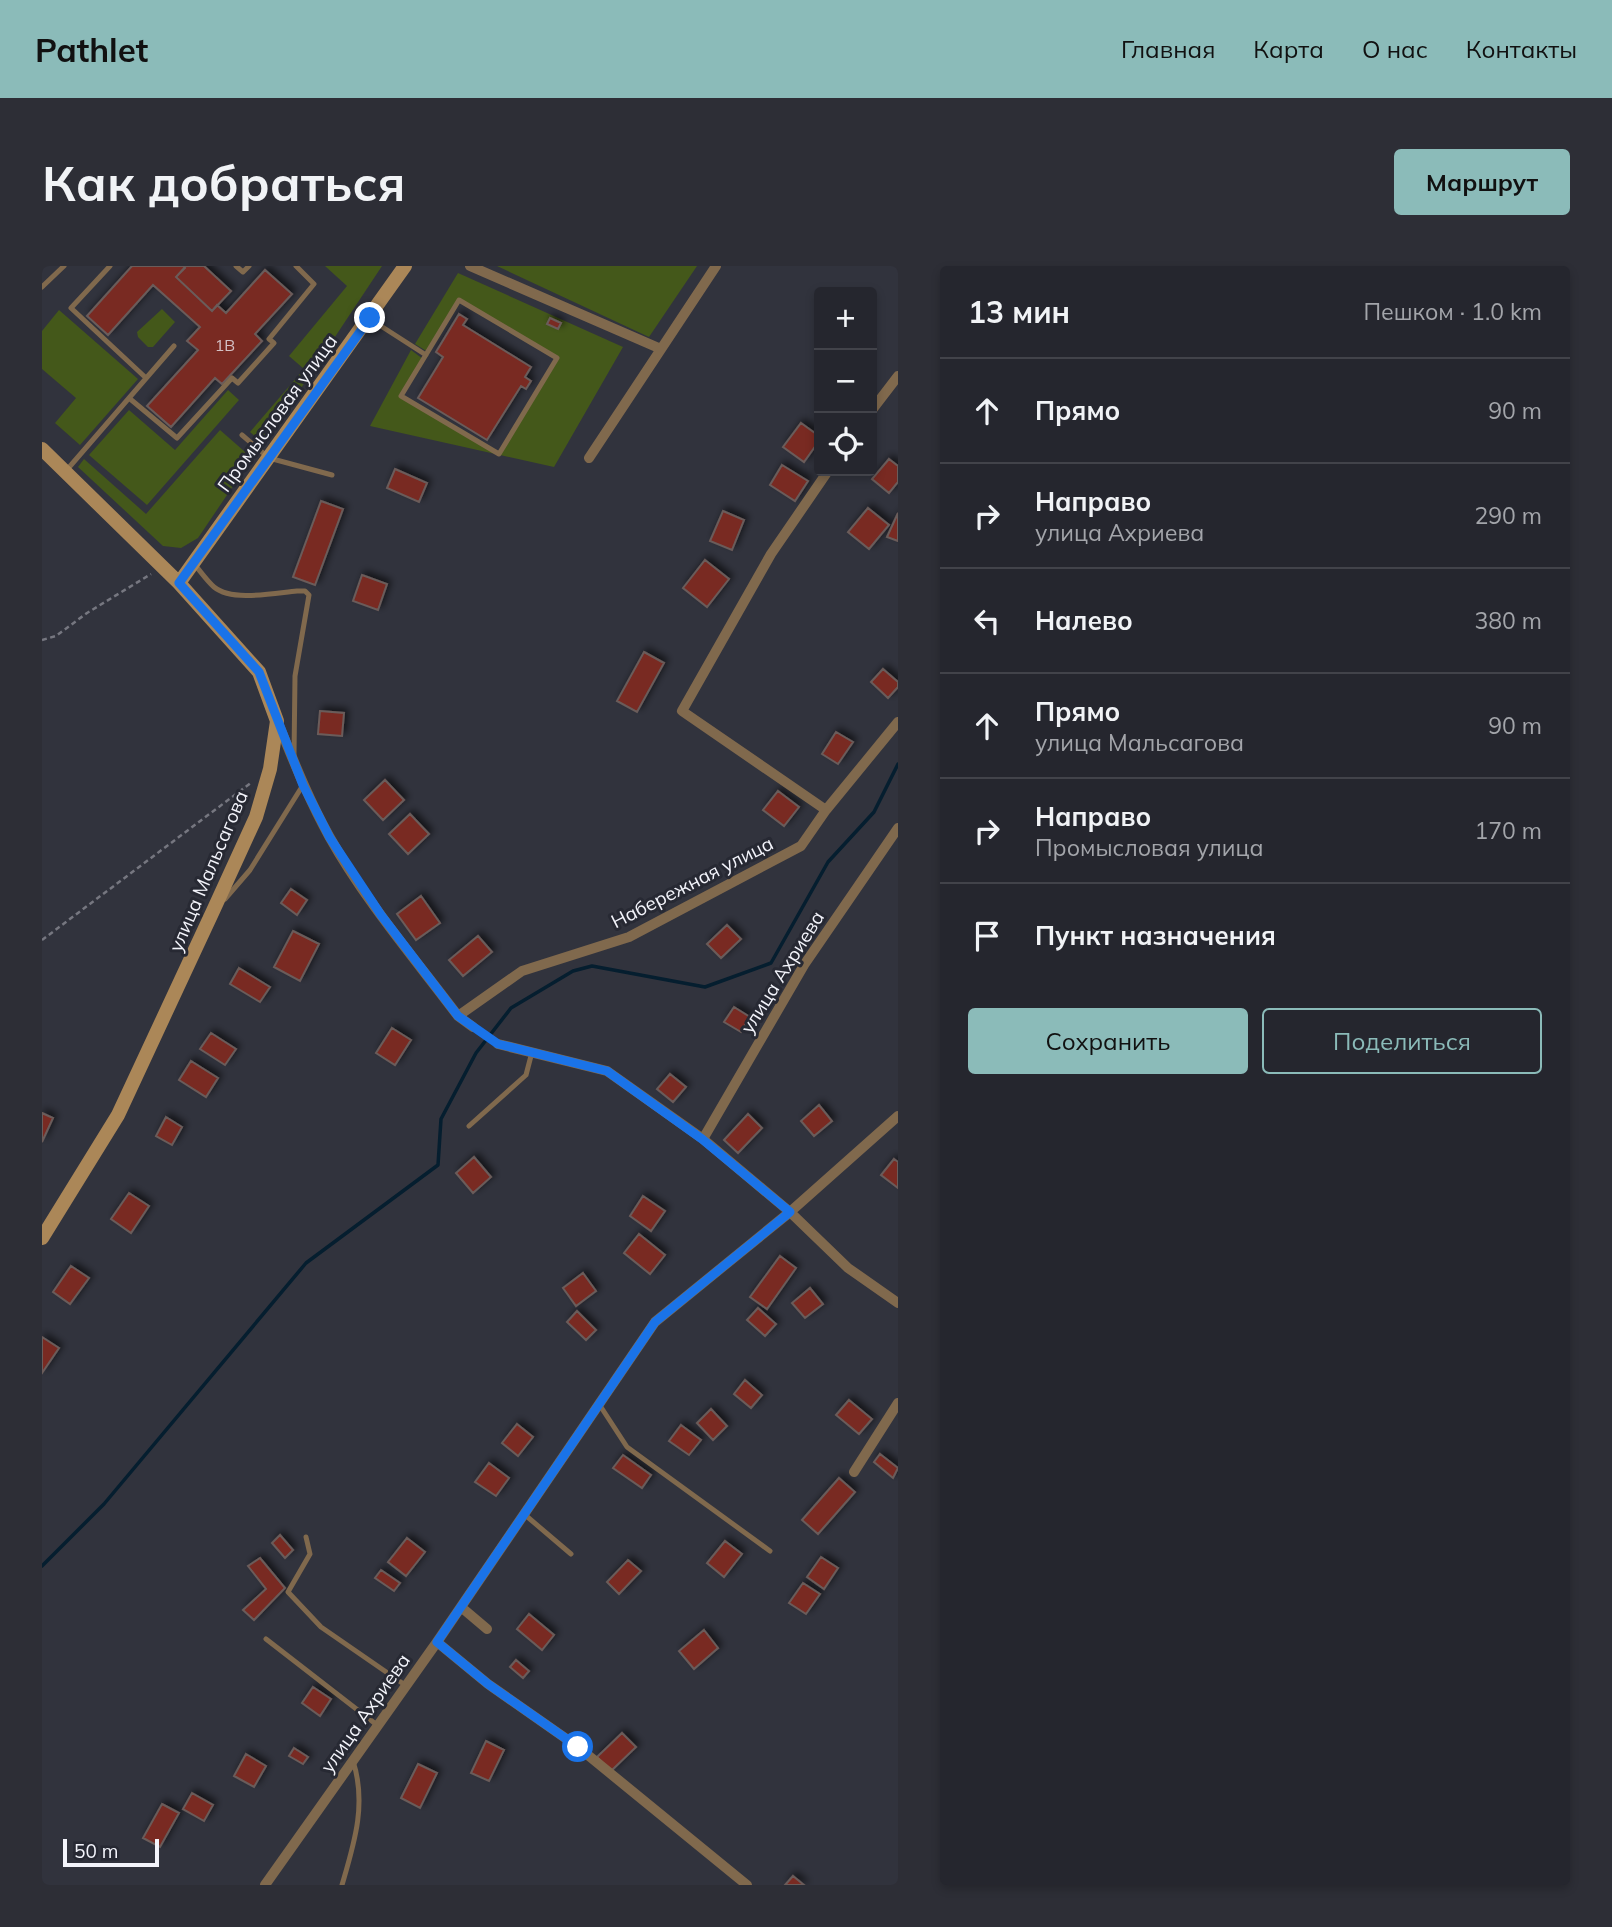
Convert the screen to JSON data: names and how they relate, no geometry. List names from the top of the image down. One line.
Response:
{"streets":{"street":["Промысловая улица","улица Мальсагова","Набережная улица","улица Ахриева"]},"crossings":[["Промысловая улица","улица Мальсагова"]],"house_numbers":["1В"],"scale_bar":"50 m","page":{"header":"Pathlet","nav":["Главная","Карта","О нас","Контакты"],"buttons":["Маршрут",["Сохранить","Поделиться"]],"title":"Как добраться","heading":["13 мин","Пешком · 1.0 km"],"map_buttons":["+","−"],"list":[["Прямо","90 m"],["Направо","улица Ахриева","290 m"],["Налево","380 m"],["Прямо","улица Мальсагова","90 m"],["Направо","Промысловая улица","170 m"],"Пункт назначения"],"scale":"50 m"}}
